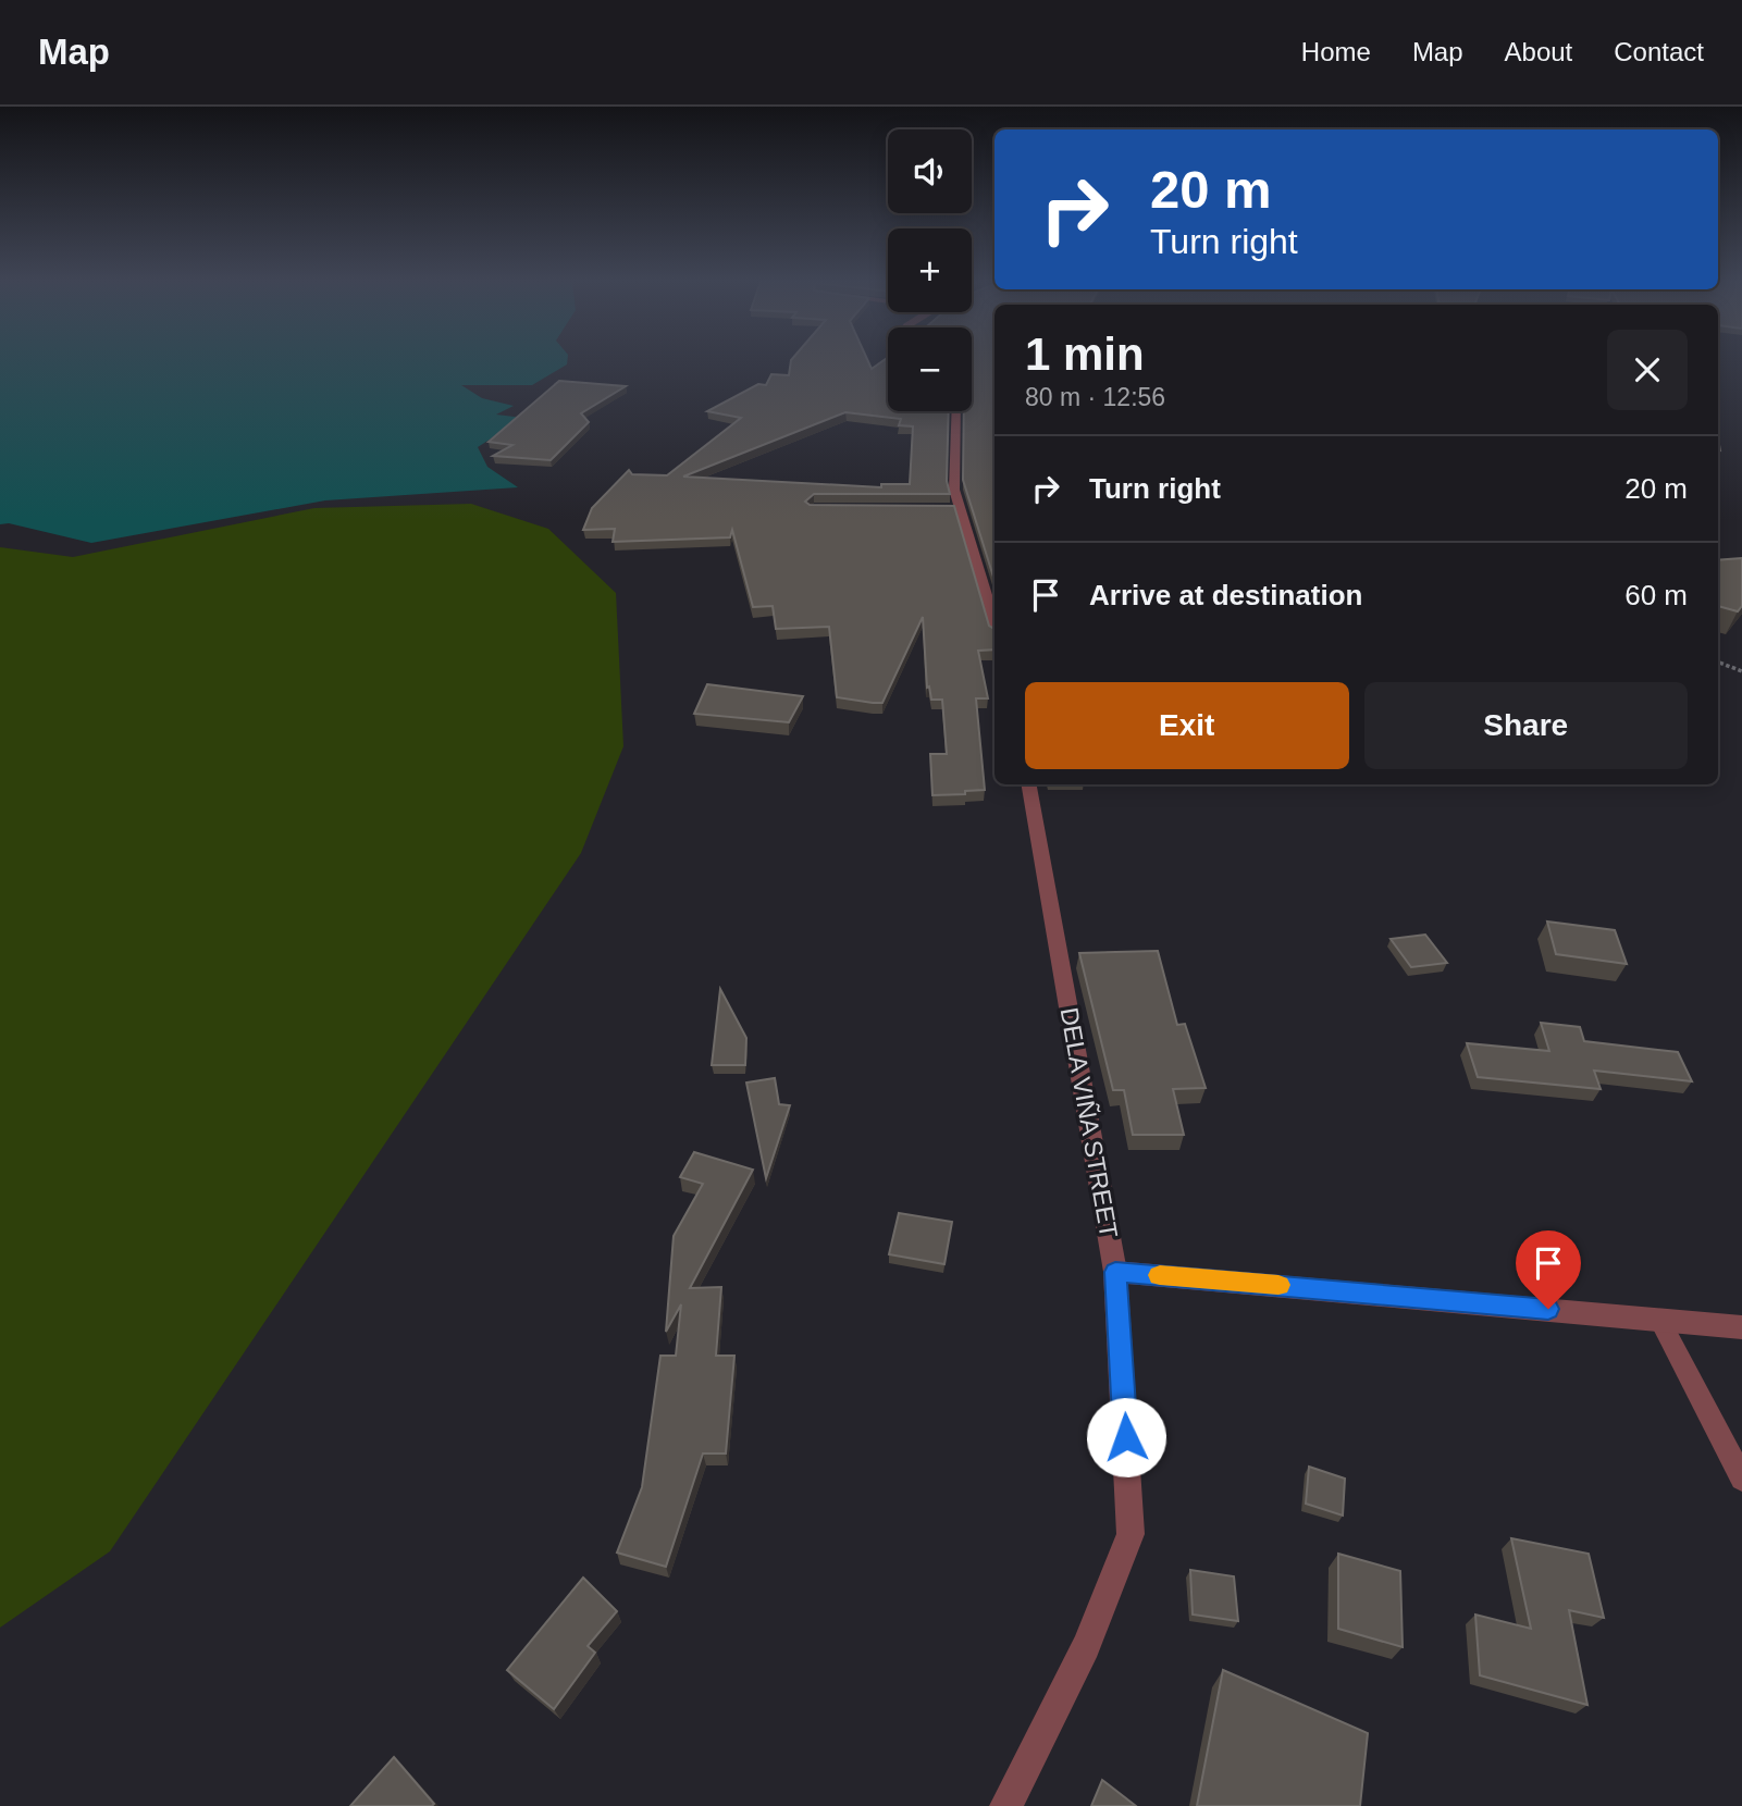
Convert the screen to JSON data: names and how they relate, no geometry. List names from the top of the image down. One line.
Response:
{"streets":{"street":["DELA VIÑA STREET"]},"page":{"header":"Map","nav":["Home","Map","About","Contact"],"map_buttons":["+","−"],"turn":["20 m","Turn right"],"heading":["1 min","80 m · 12:56"],"list":[{"name":"Turn right","value":"20 m"},{"name":"Arrive at destination","value":"60 m"}],"buttons":["Exit","Share"]}}
